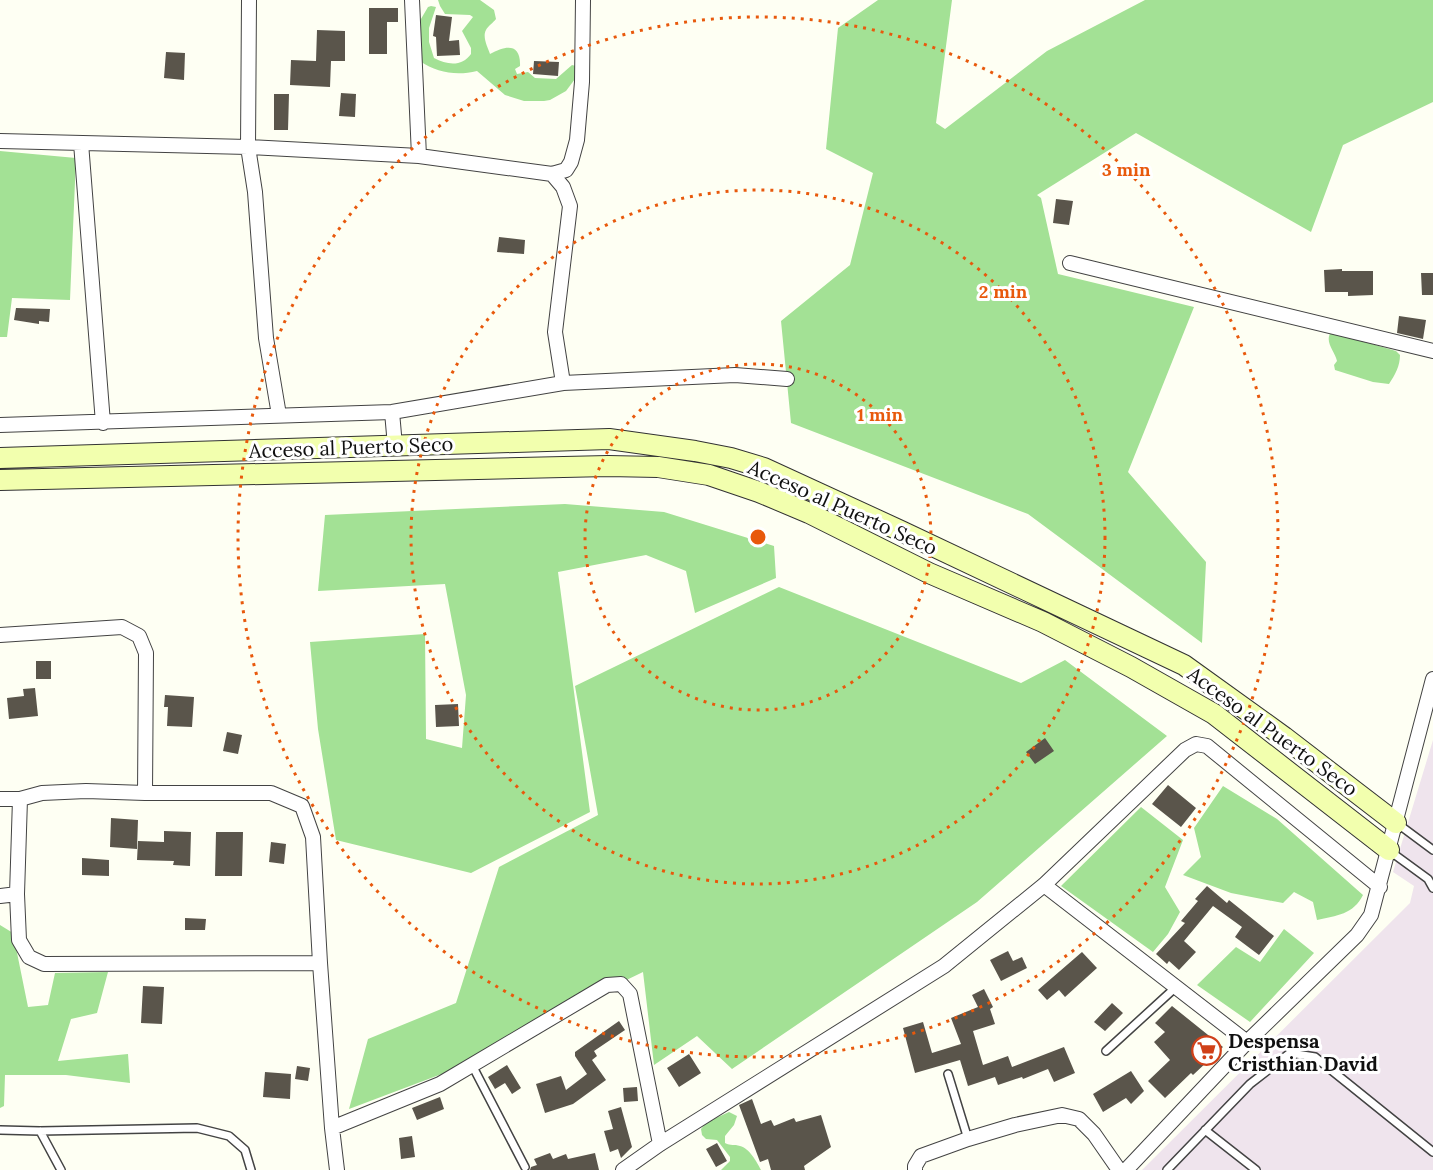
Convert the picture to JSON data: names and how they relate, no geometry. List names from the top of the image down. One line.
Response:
{"streets":{"main road":["Acceso al Puerto Seco"]},"places":{"supermarket":["Despensa Cristhian David"]},"rings":["3 min","2 min","1 min"]}
